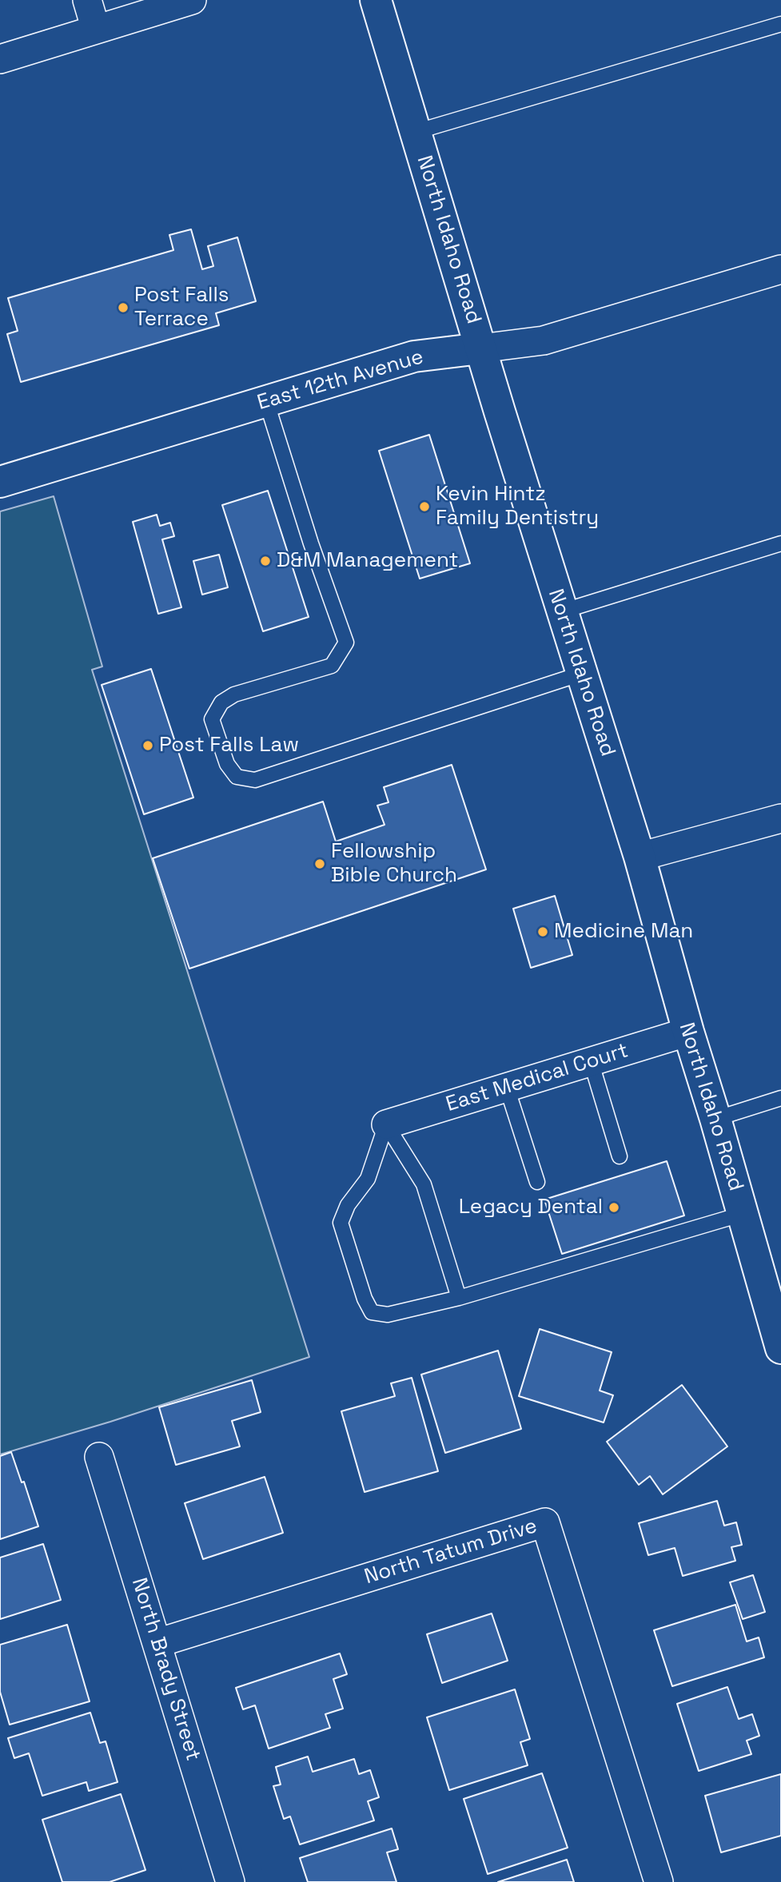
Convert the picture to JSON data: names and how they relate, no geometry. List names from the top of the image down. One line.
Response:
{"streets":{"main road":["North Idaho Road","East 12th Avenue"],"street":["East Medical Court","North Tatum Drive","North Brady Street"]},"crossings":[["North Idaho Road","East 12th Avenue"],["North Idaho Road","East Medical Court"],["North Tatum Drive","North Brady Street"]],"places":["Post Falls Terrace","Kevin Hintz Family Dentistry","D&M Management","Post Falls Law","Fellowship Bible Church","Medicine Man","Legacy Dental"]}
